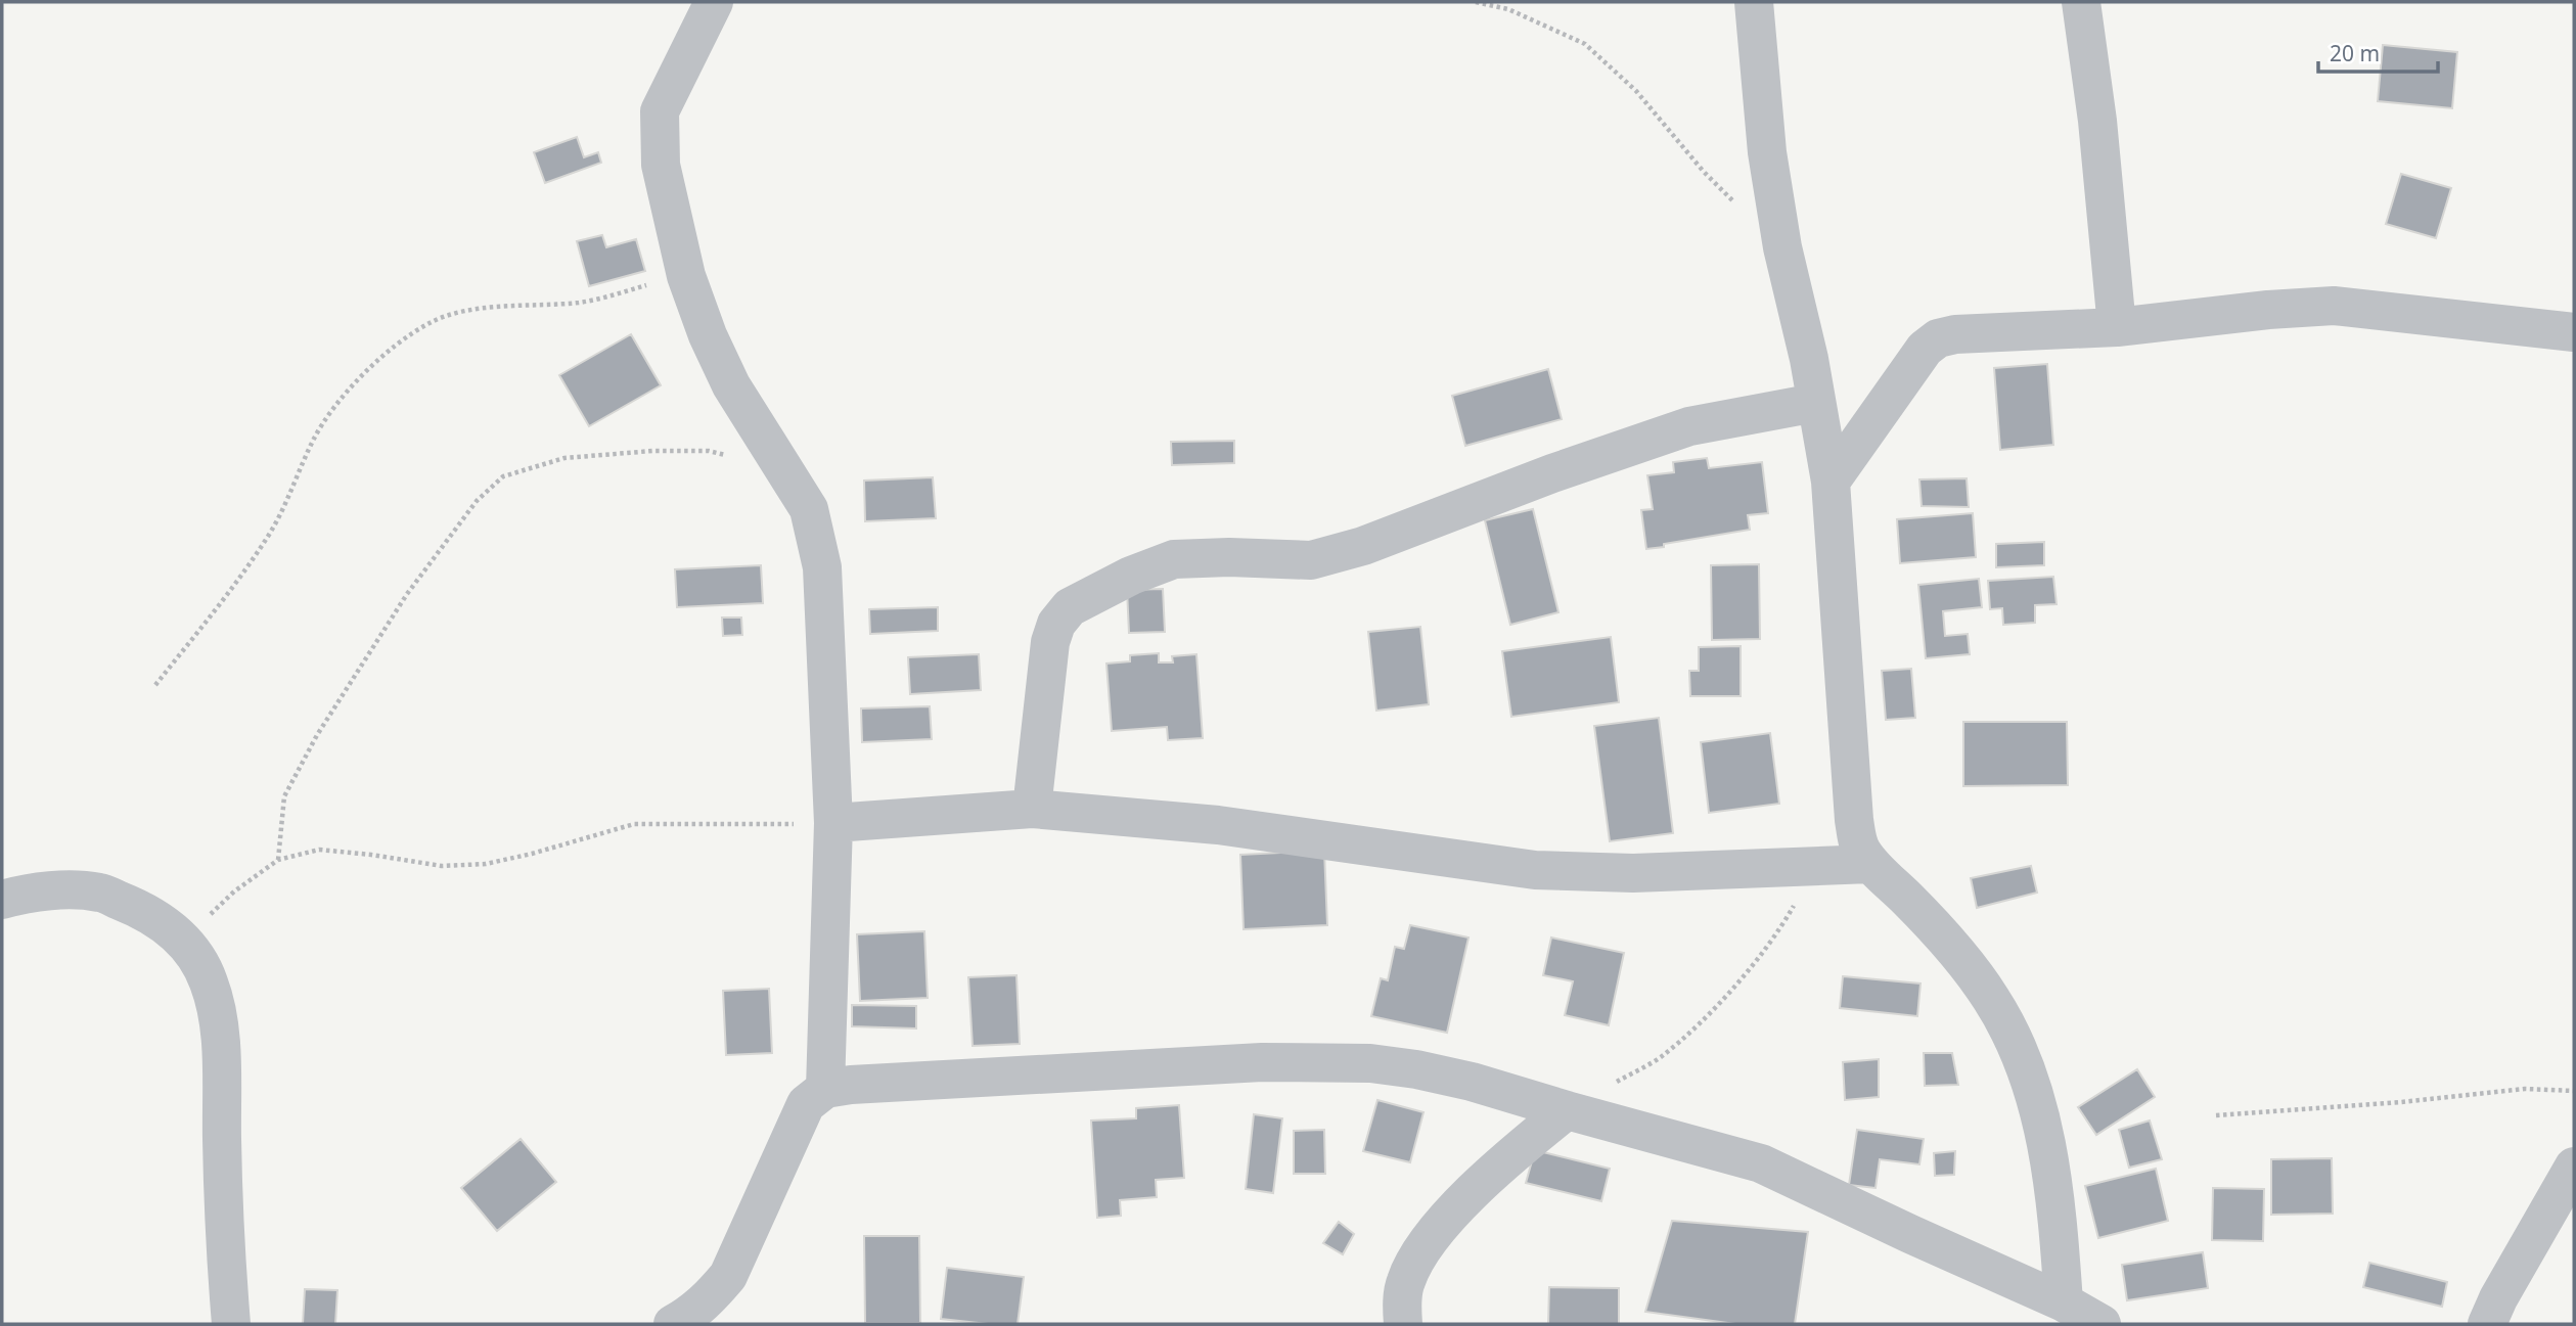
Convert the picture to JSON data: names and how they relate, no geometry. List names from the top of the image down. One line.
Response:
{"scale_bar":"20 m"}
